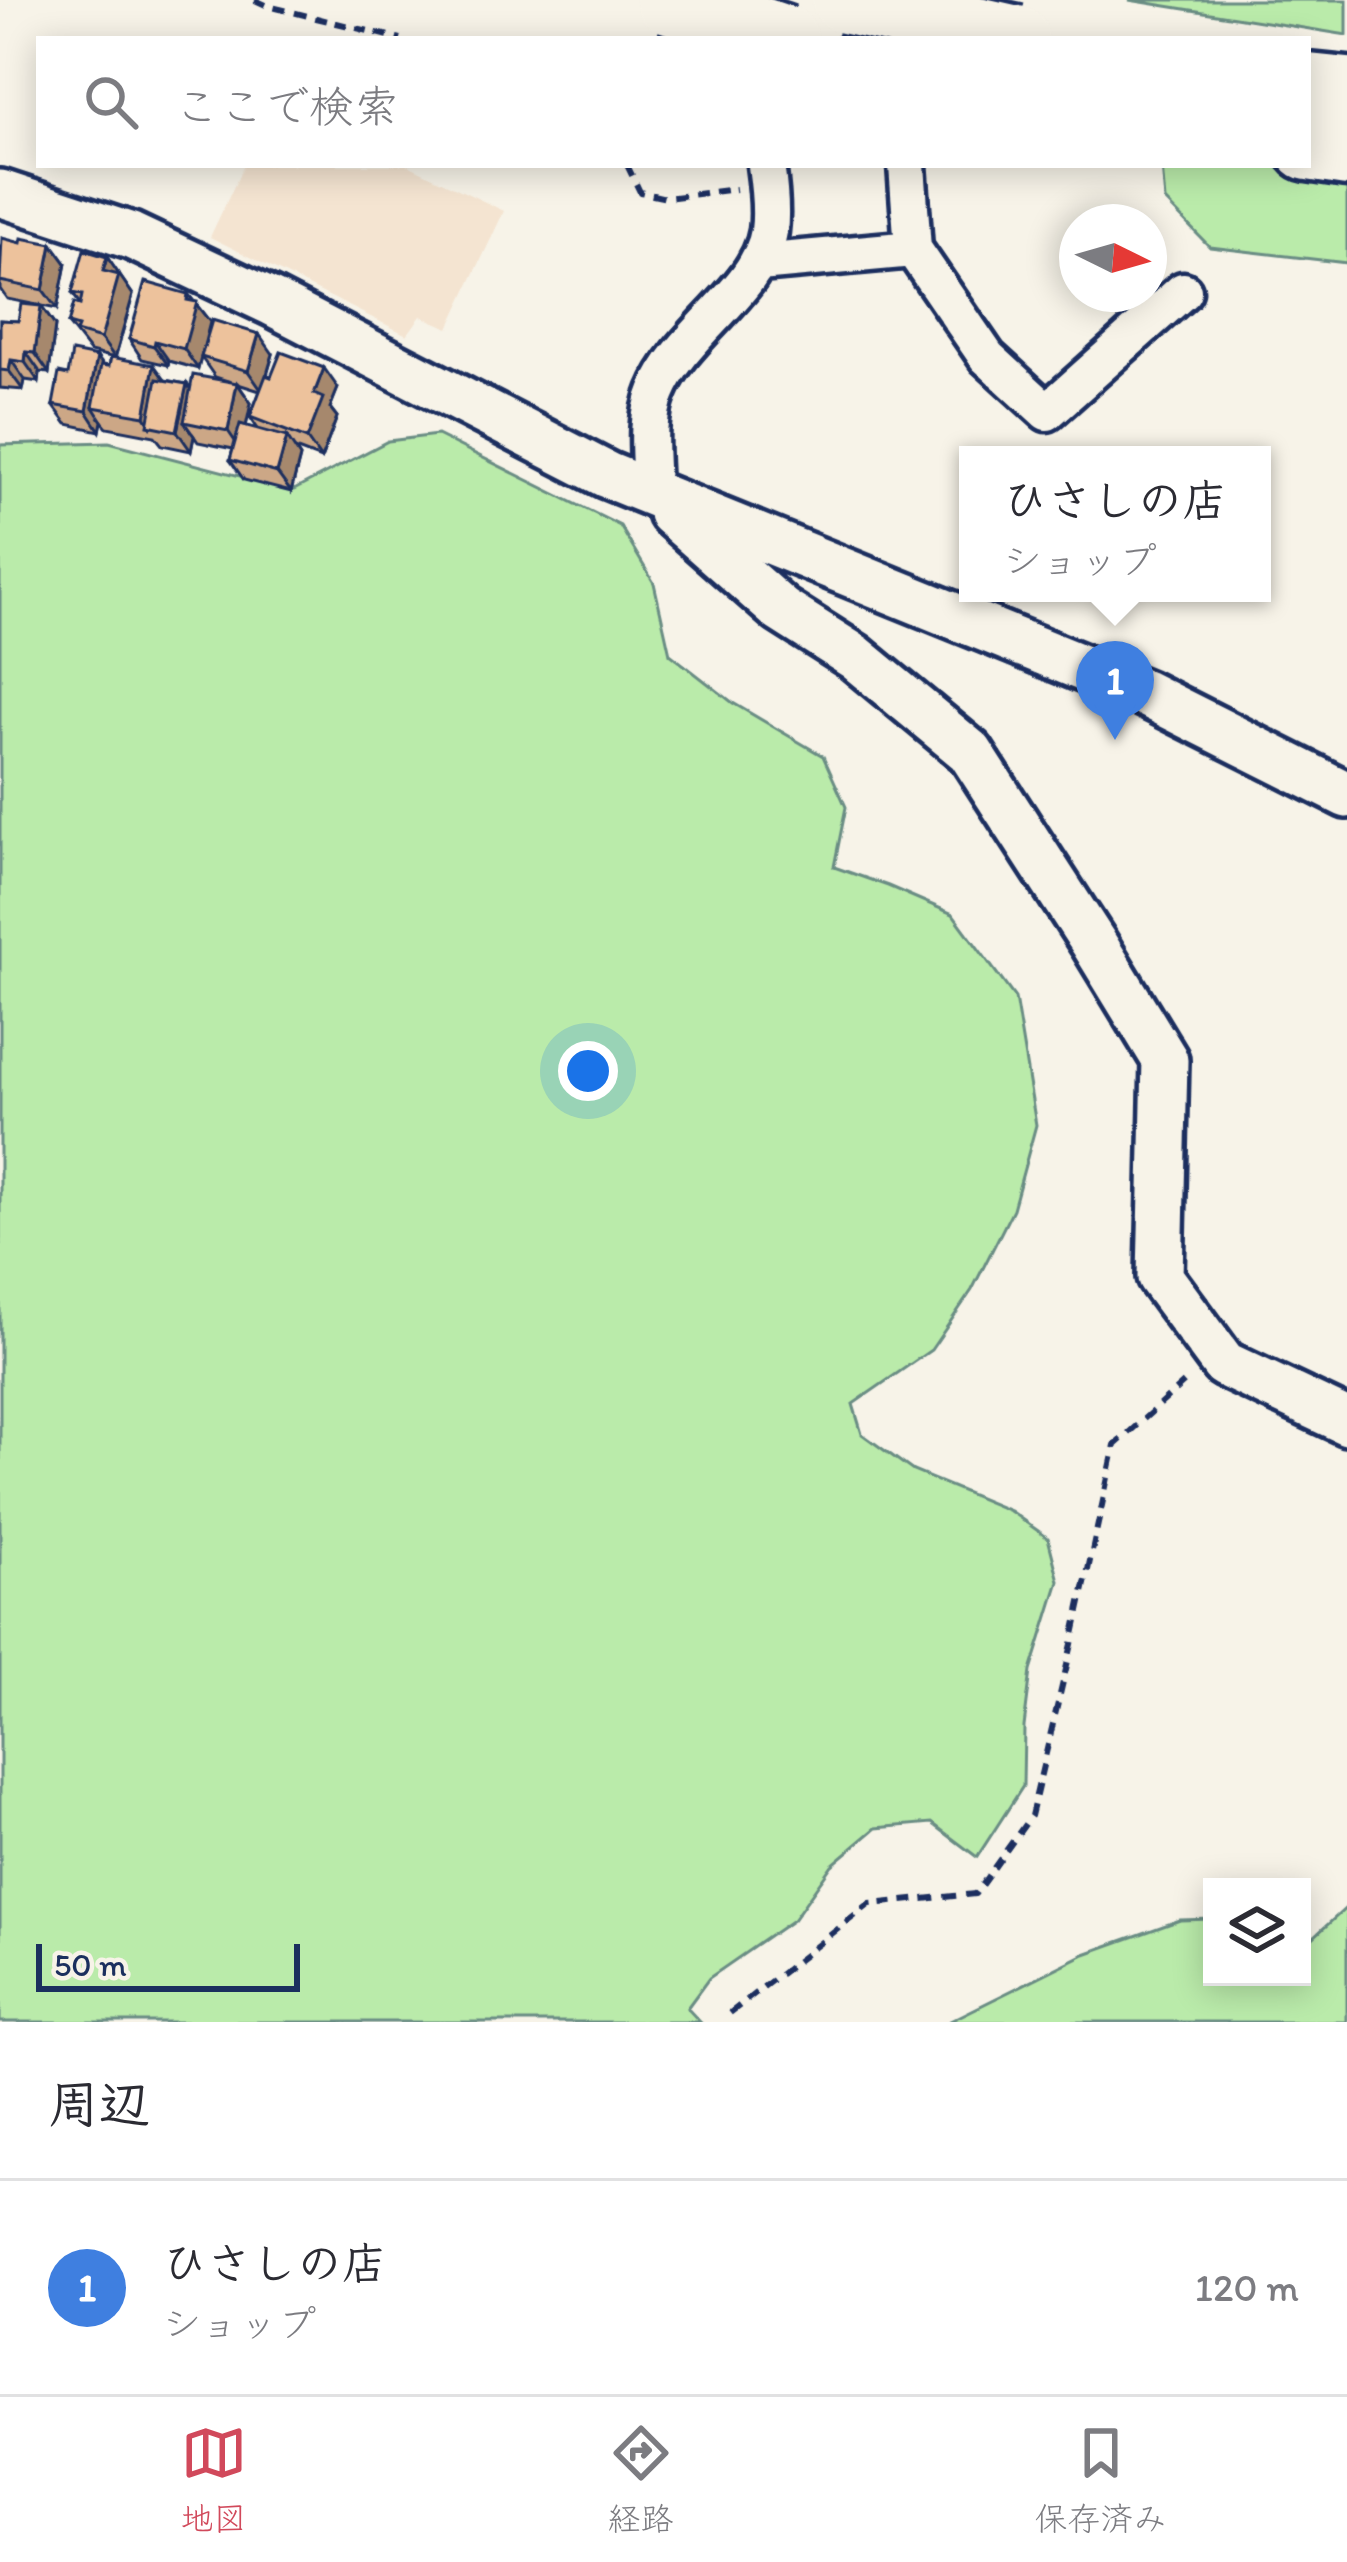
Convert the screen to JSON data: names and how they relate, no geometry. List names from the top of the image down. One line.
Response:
{"scale_bar":"50 m","north":"right","page":{"search":"ここで検索","popup":["ひさしの店","ショップ"],"pins":"1","scale":"50 m","heading":"周辺","list":[{"mark":"1","name":"ひさしの店","note":"ショップ","value":"120 m"}],"nav":["地図","経路","保存済み"]}}
